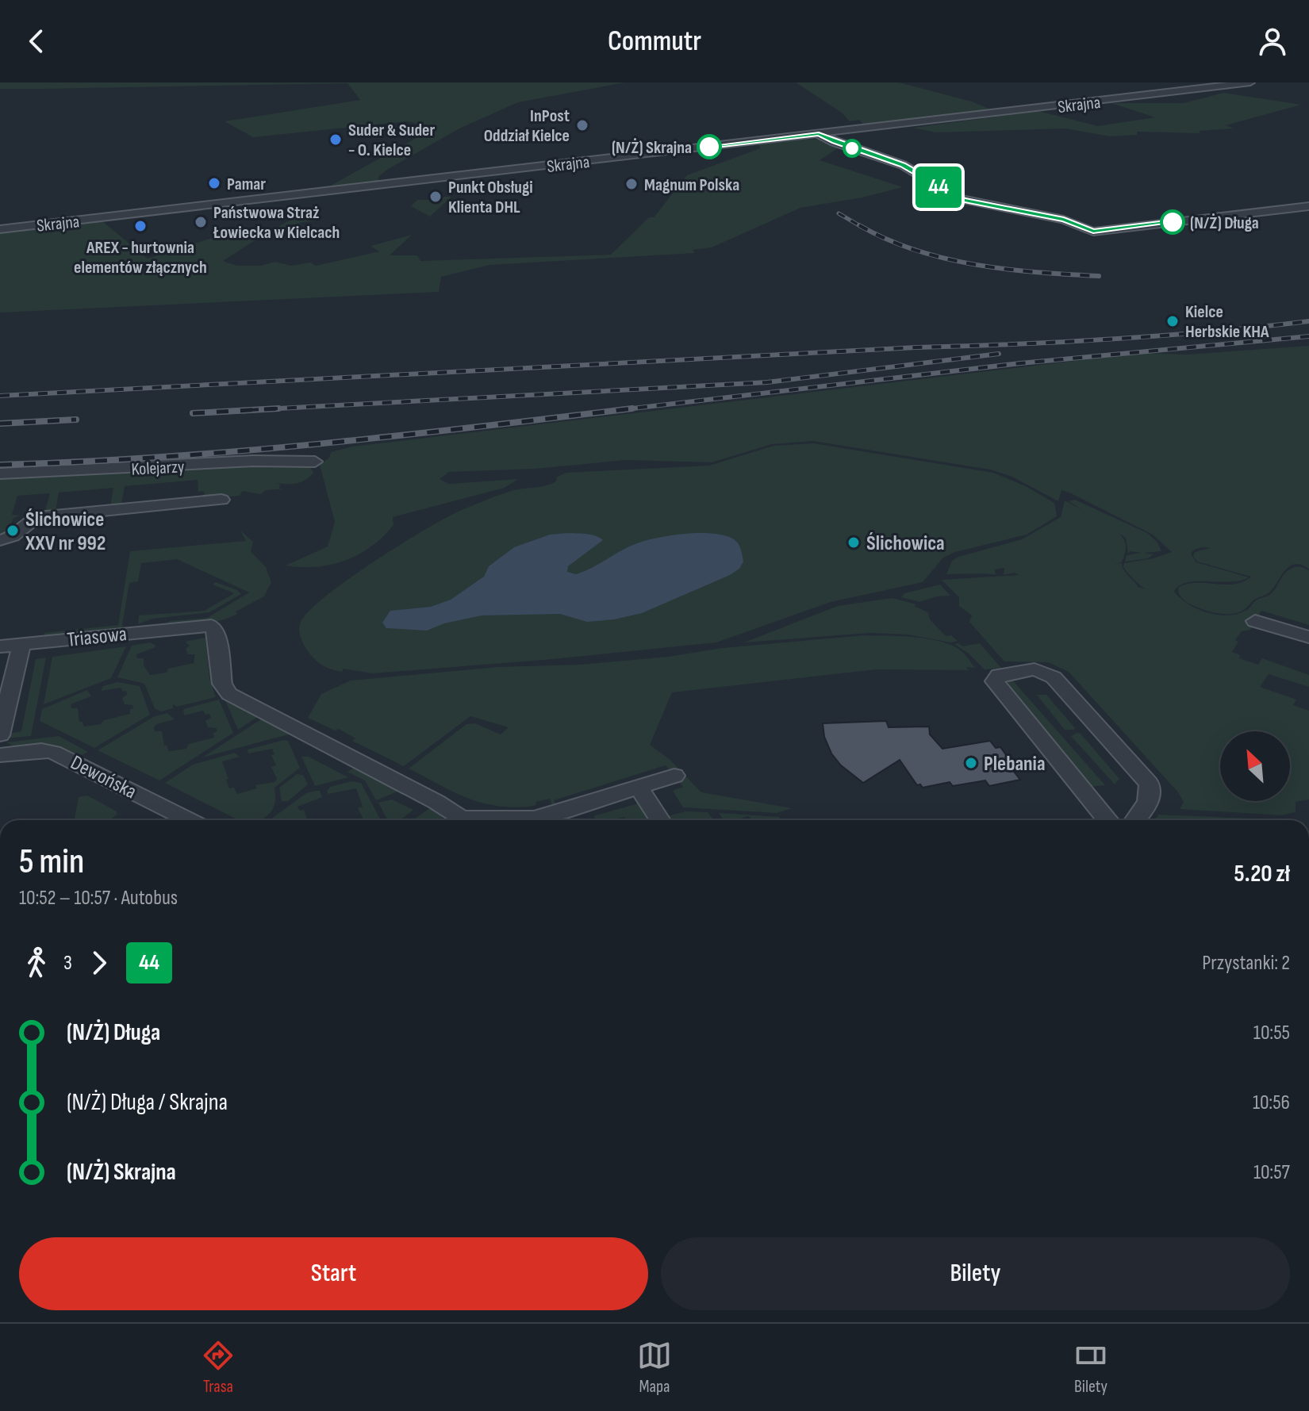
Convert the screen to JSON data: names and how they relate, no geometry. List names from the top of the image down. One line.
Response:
{"streets":{"street":["Skrajna","Kolejarzy","Triasowa","Dewońska"]},"places":["InPost Oddział Kielce","Suder & Suder - O. Kielce","(N/Ż) Skrajna","Pamar","Magnum Polska","Punkt Obsługi Klienta DHL","Państwowa Straż Łowiecka w Kielcach","(N/Ż) Długa","AREX - hurtownia elementów złącznych","Kielce Herbskie KHA","Ślichowice XXV nr 992","Ślichowica","Plebania"],"lines":["bus line 44"],"north":"top left","page":{"header":"Commutr","on_map":"44","heading":["5 min","10:52 – 10:57 · Autobus","5.20 zł"],"legs":["3","44","Przystanki: 2"],"list":[{"name":"(N/Ż) Długa","value":"10:55"},{"name":"(N/Ż) Długa / Skrajna","value":"10:56"},{"name":"(N/Ż) Skrajna","value":"10:57"}],"buttons":["Start","Bilety"],"tabs":["Trasa","Mapa","Bilety"]}}
